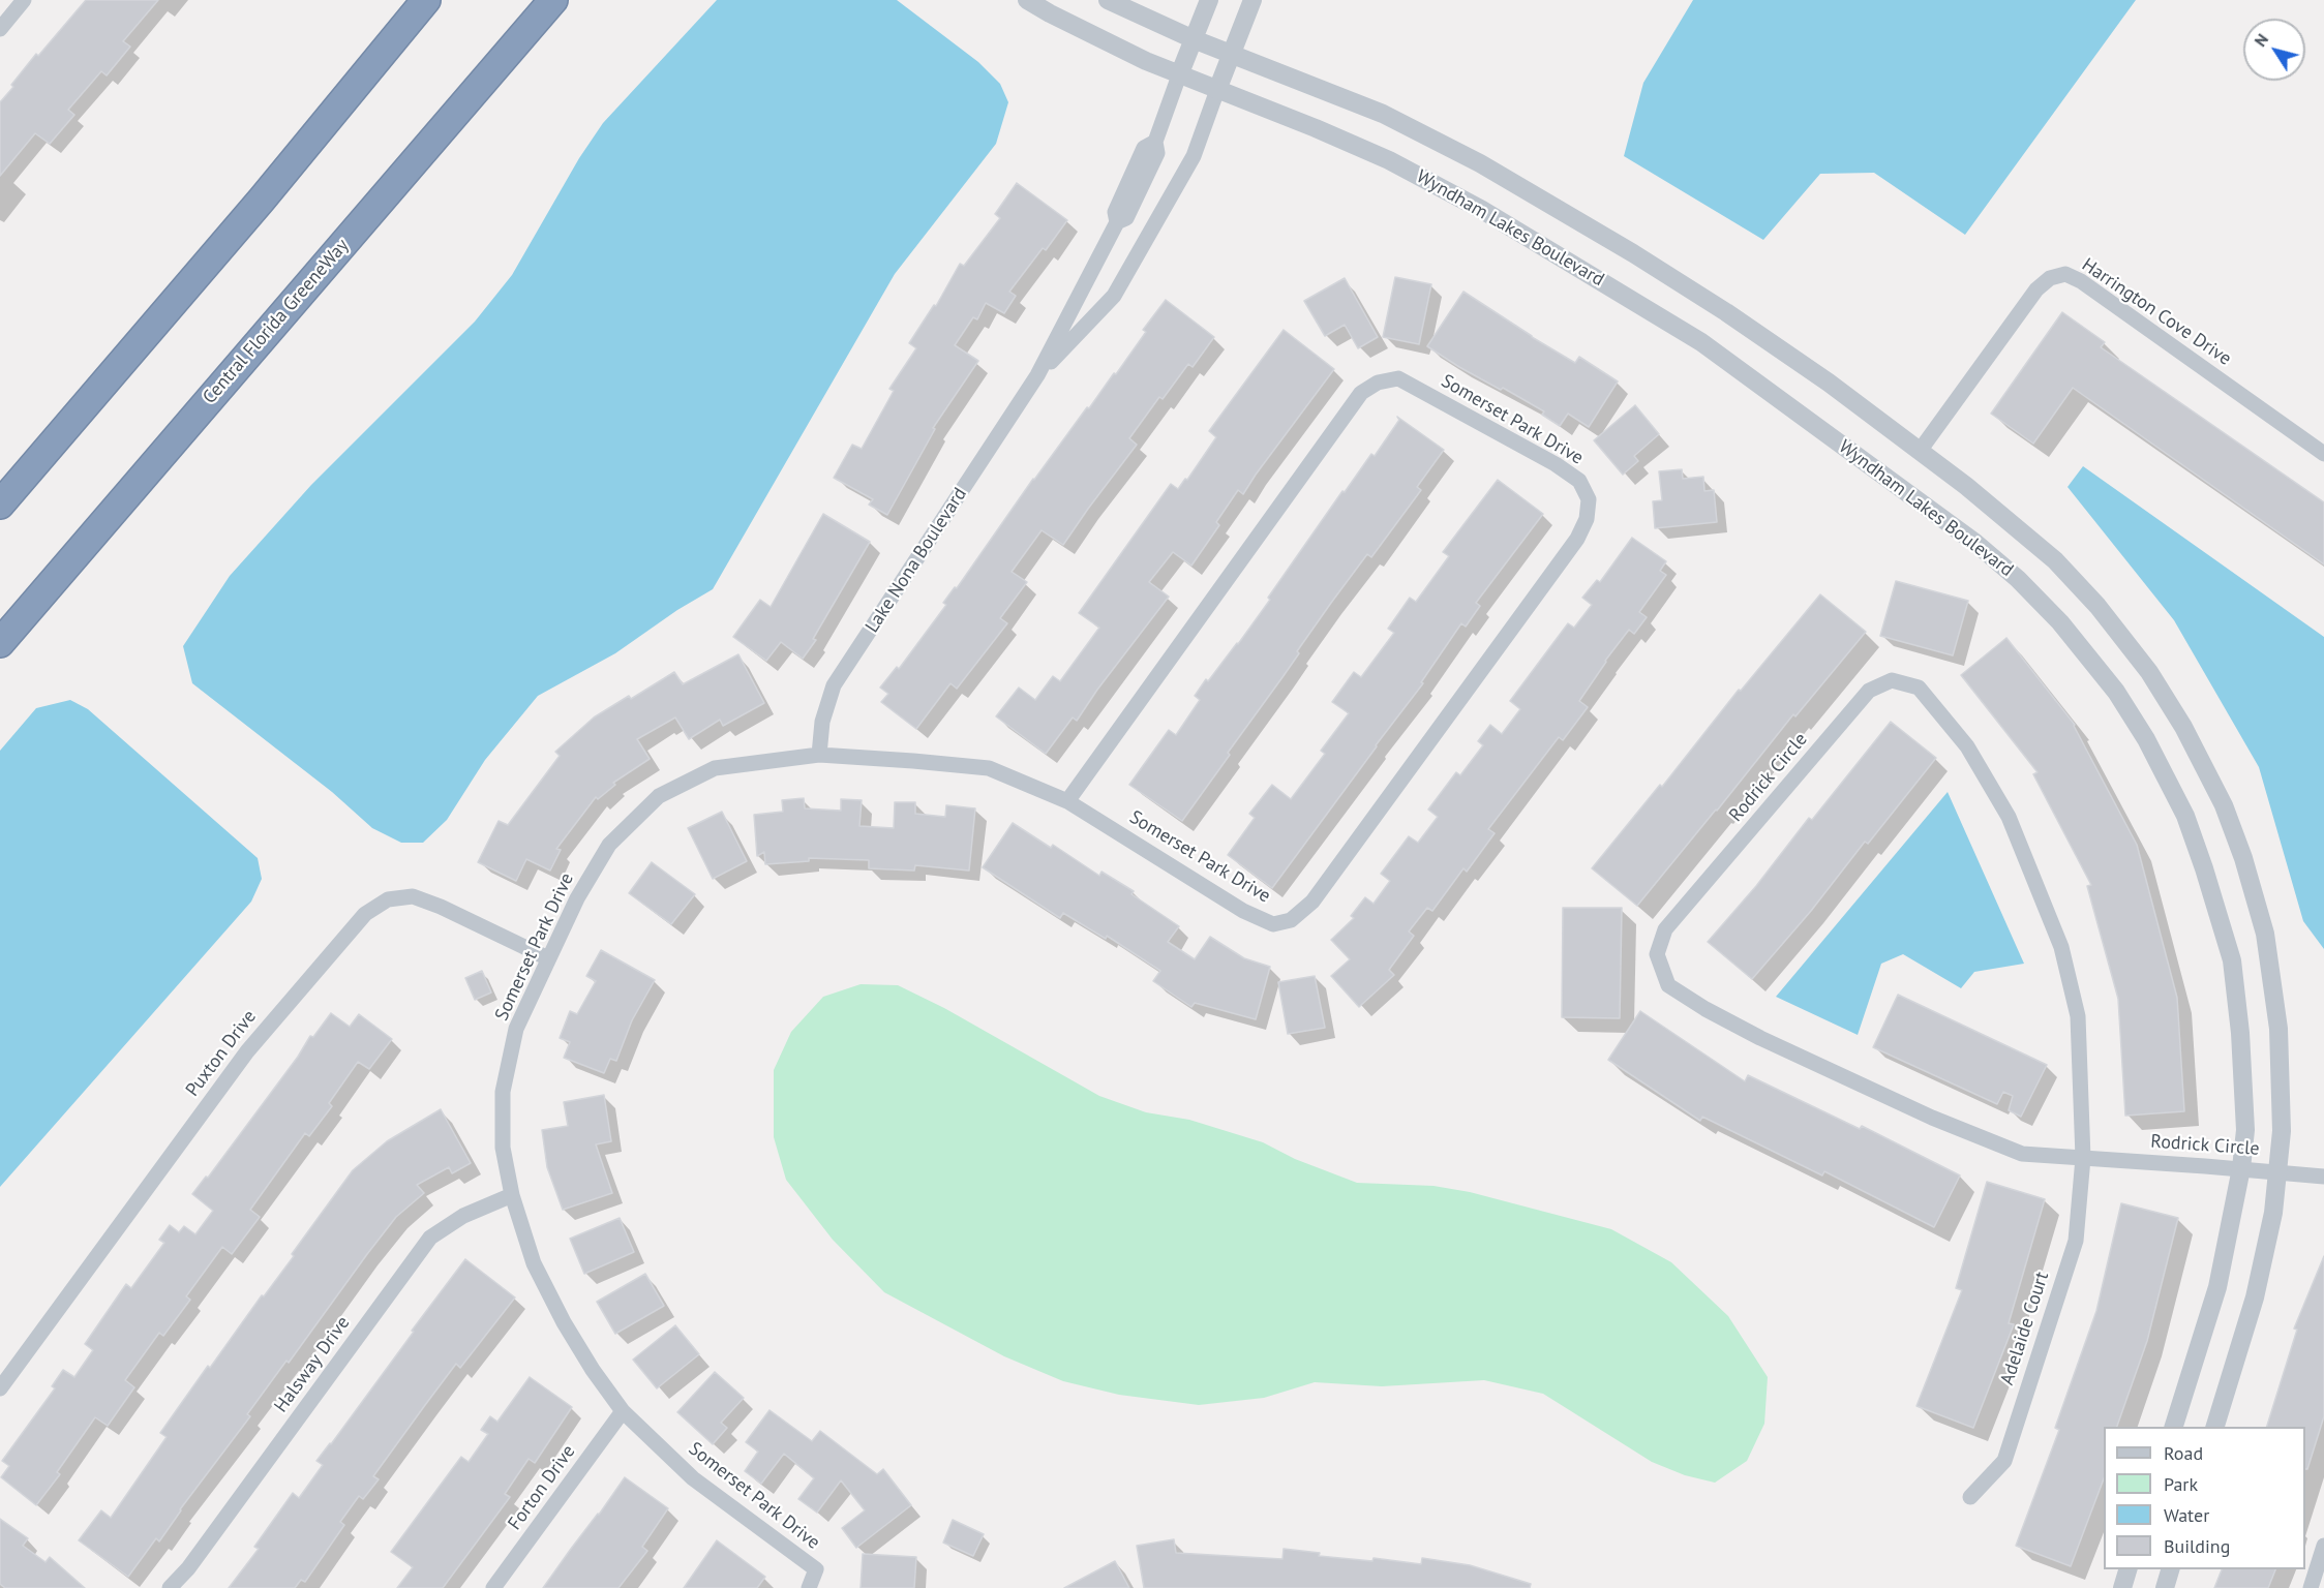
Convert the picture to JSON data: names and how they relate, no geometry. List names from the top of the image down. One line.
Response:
{"streets":{"highway":["Central Florida GreeneWay"],"street":["Wyndham Lakes Boulevard","Harrington Cove Drive","Somerset Park Drive","Lake Nona Boulevard","Rodrick Circle","Puxton Drive","Adelaide Court","Halsway Drive","Forton Drive"]},"crossings":[["Wyndham Lakes Boulevard","Harrington Cove Drive"],["Wyndham Lakes Boulevard","Lake Nona Boulevard"],["Wyndham Lakes Boulevard","Rodrick Circle"],["Somerset Park Drive","Lake Nona Boulevard"],["Somerset Park Drive","Puxton Drive"],["Somerset Park Drive","Halsway Drive"],["Somerset Park Drive","Forton Drive"],["Rodrick Circle","Adelaide Court"]],"legend":["Road","Park","Water","Building"],"north":"top left"}
